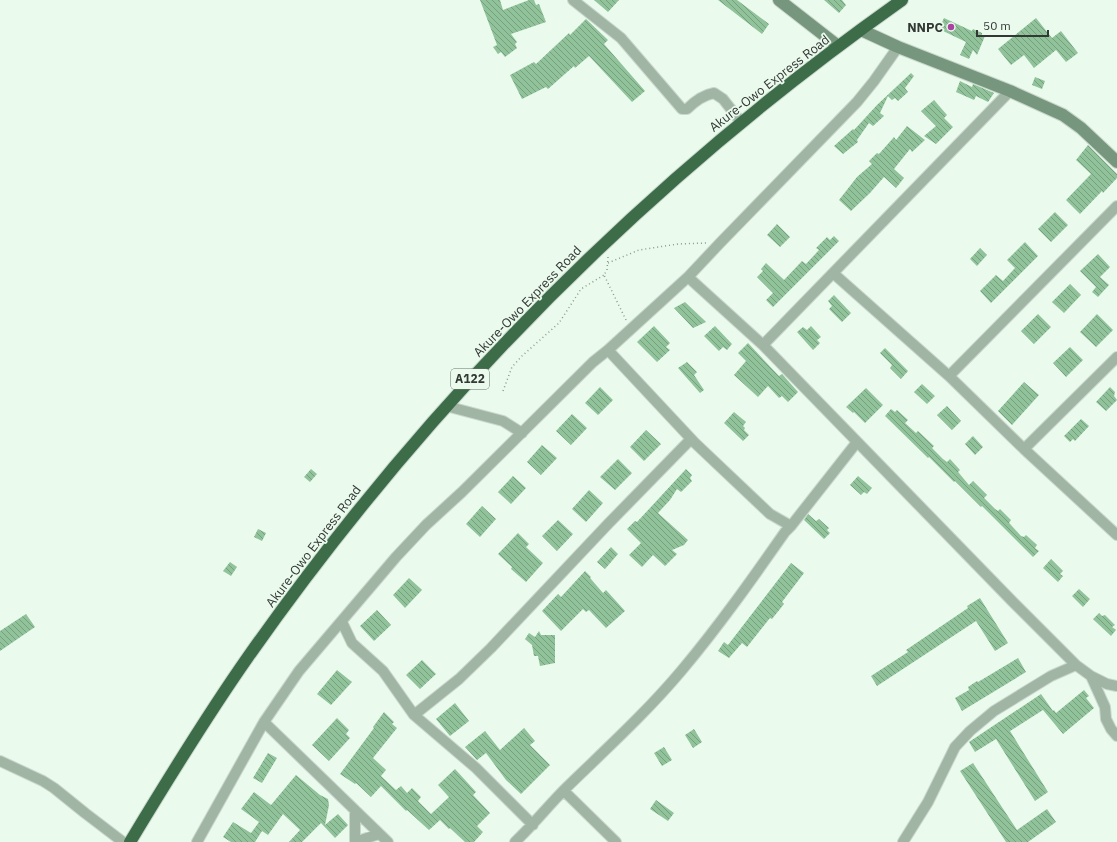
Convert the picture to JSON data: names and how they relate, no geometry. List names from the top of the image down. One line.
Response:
{"streets":{"highway":["Akure-Owo Express Road","A122"]},"places":["NNPC"],"scale_bar":"50 m"}
